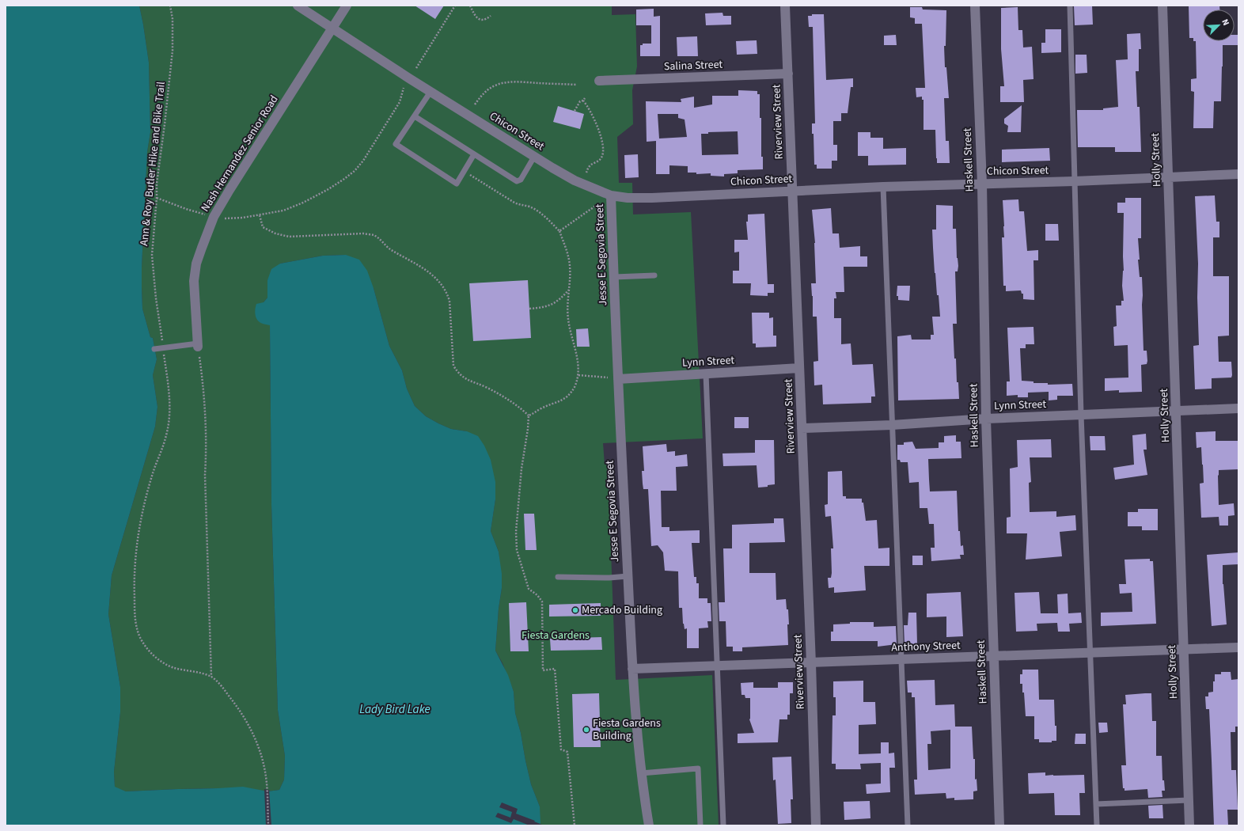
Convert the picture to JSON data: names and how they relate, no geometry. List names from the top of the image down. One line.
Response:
{"streets":{"street":["Salina Street","Riverview Street","Chicon Street","Nash Hernandez Senior Road","Haskell Street","Holly Street","Jesse E Segovia Street","Lynn Street","Anthony Street"],"path":["Ann & Roy Butler Hike and Bike Trail"]},"crossings":[["Salina Street","Riverview Street"],["Riverview Street","Chicon Street"],["Riverview Street","Lynn Street"],["Riverview Street","Anthony Street"],["Chicon Street","Nash Hernandez Senior Road"],["Chicon Street","Haskell Street"],["Chicon Street","Holly Street"],["Chicon Street","Jesse E Segovia Street"],["Haskell Street","Lynn Street"],["Haskell Street","Anthony Street"],["Holly Street","Lynn Street"],["Holly Street","Anthony Street"],["Jesse E Segovia Street","Lynn Street"],["Jesse E Segovia Street","Anthony Street"]],"water":["Lady Bird Lake"],"parks":["Fiesta Gardens"],"places":["Mercado Building","Fiesta Gardens Building"],"north":"top right"}
